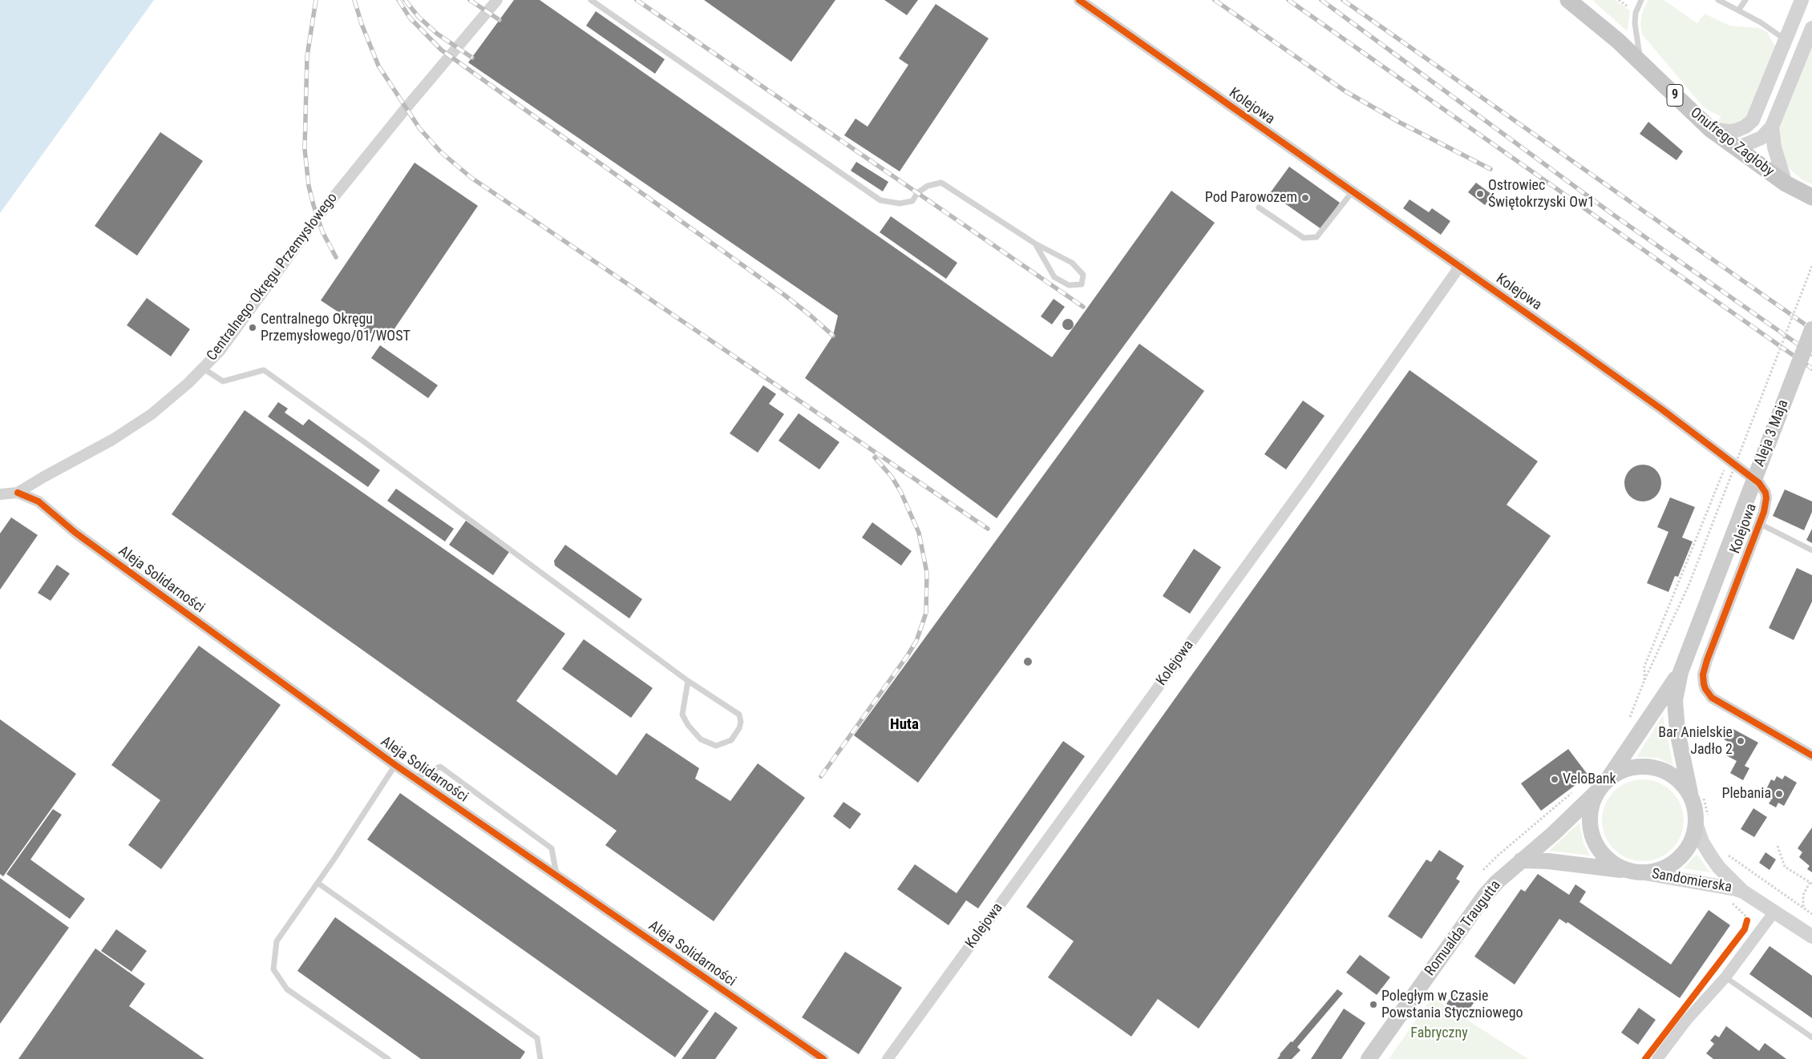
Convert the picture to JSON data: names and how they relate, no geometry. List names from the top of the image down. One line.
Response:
{"streets":{"main road":["9","Onufrego Zagłoby","Aleja 3 Maja","Romualda Traugutta"],"street":["Kolejowa","Centralnego Okręgu Przemysłowego","Aleja Solidarności","Sandomierska"]},"crossings":[["Centralnego Okręgu Przemysłowego","Aleja Solidarności"],["Aleja 3 Maja","Sandomierska"],["Aleja 3 Maja","Romualda Traugutta"],["Sandomierska","Romualda Traugutta"]],"districts":["Huta"],"parks":["Fabryczny"],"places":["Ostrowiec Świętokrzyski Ow1","Pod Parowozem","Centralnego Okręgu Przemysłowego/01/WOST","Bar Anielskie Jadło 2","VeloBank","Plebania","Poległym w Czasie Powstania Styczniowego"]}
